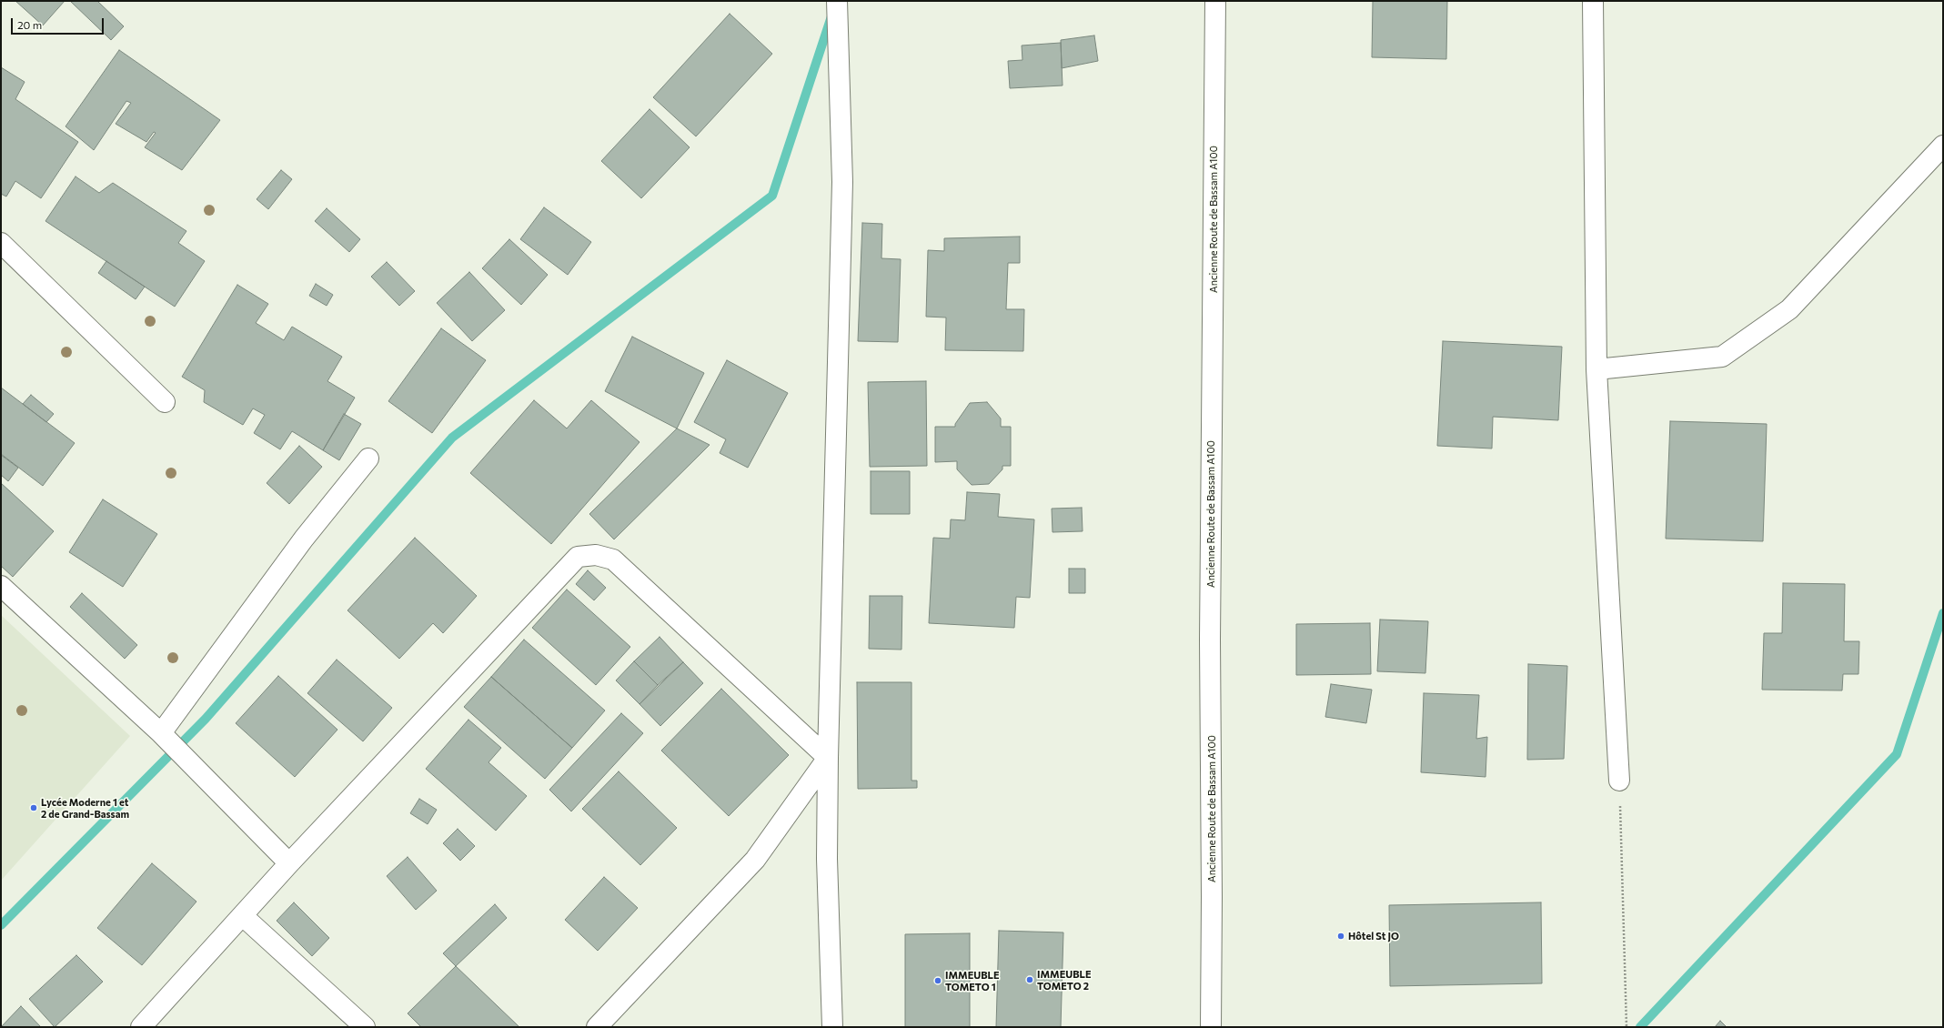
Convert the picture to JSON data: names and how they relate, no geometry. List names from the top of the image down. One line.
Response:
{"streets":{"street":["Ancienne Route de Bassam A100"]},"places":["Lycée Moderne 1 et 2 de Grand-Bassam","Hôtel St JO","IMMEUBLE TOMETO 2","IMMEUBLE TOMETO 1"],"scale_bar":"20 m"}
